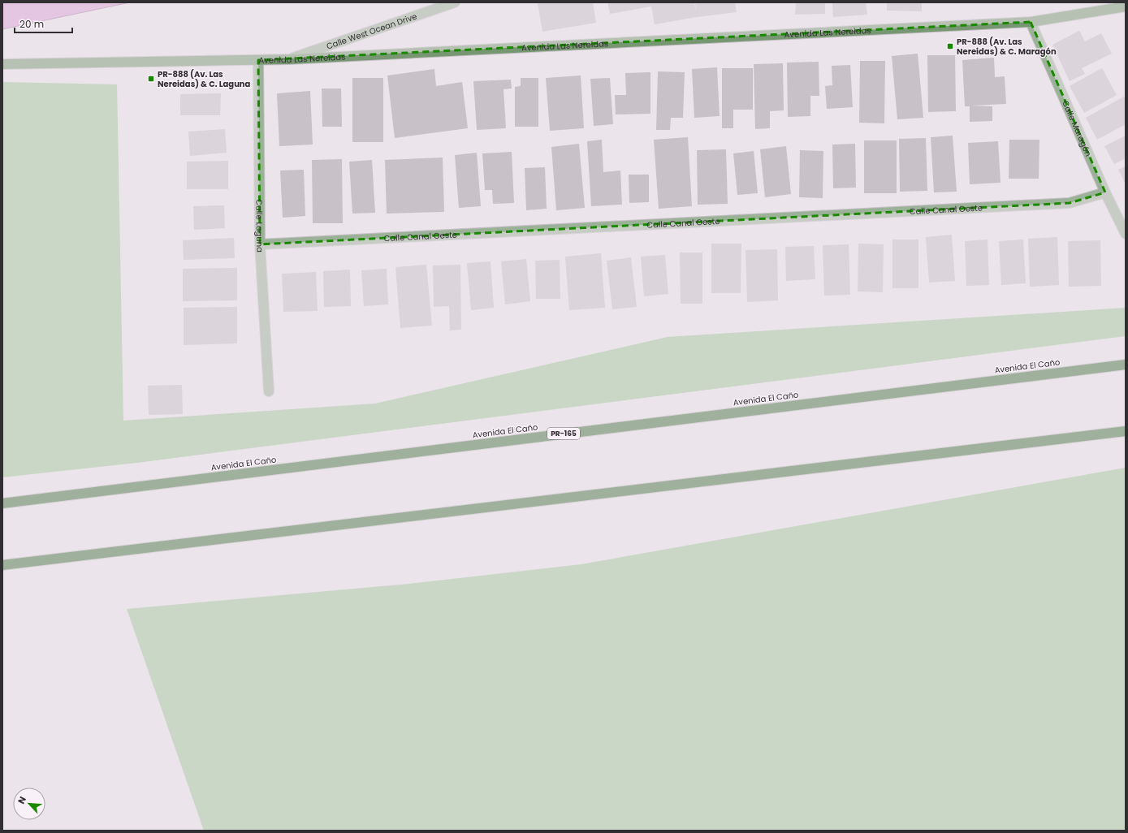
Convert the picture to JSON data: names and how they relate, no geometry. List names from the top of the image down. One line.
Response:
{"streets":{"highway":["Avenida El Caño","PR-165"],"street":["Calle West Ocean Drive","Avenida Las Nereidas","Calle Maragón","Calle Canal Oeste","Calle Laguna"]},"crossings":[["Calle West Ocean Drive","Avenida Las Nereidas"],["Avenida Las Nereidas","Calle Maragón"],["Avenida Las Nereidas","Calle Laguna"],["Calle Maragón","Calle Canal Oeste"],["Calle Canal Oeste","Calle Laguna"]],"places":{"transit":["PR-888 (Av. Las Nereidas) & C. Maragón","PR-888 (Av. Las Nereidas) & C. Laguna"]},"scale_bar":"20 m","north":"top left"}
